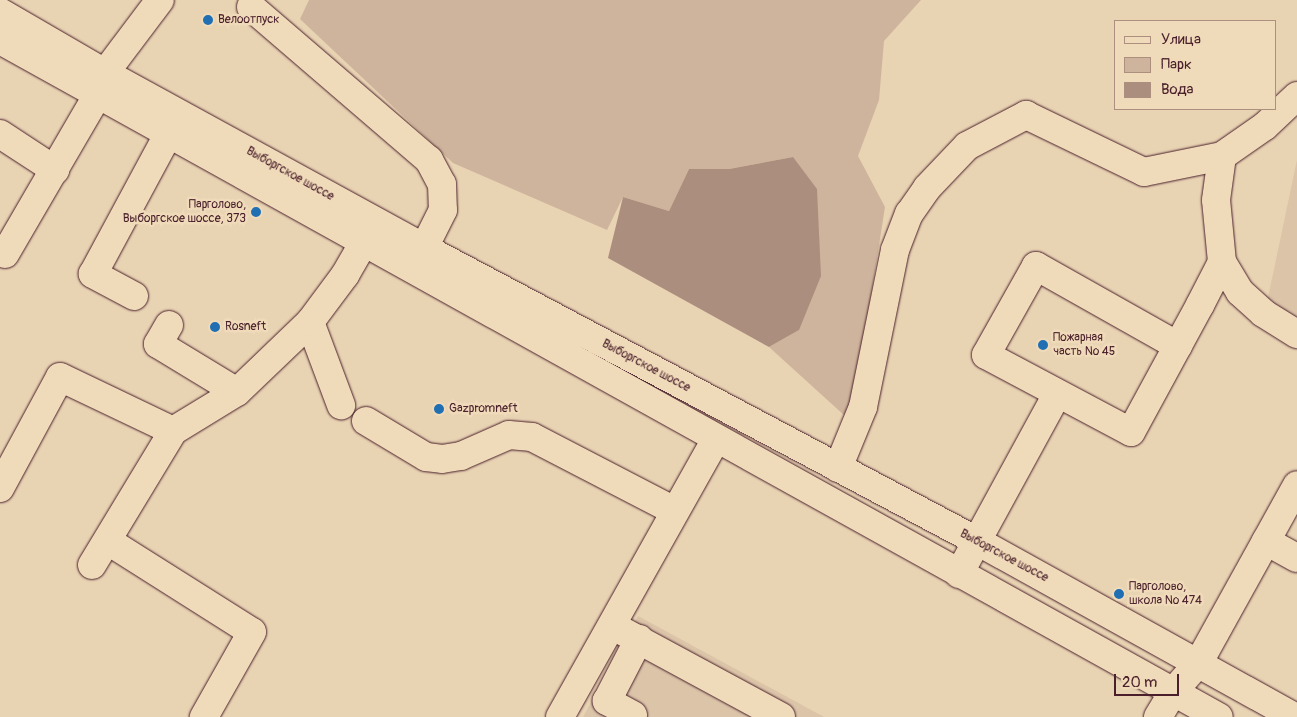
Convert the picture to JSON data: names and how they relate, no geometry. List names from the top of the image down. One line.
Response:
{"streets":{"main road":["Выборгское шоссе"]},"places":["Велоотпуск","Парголово, Выборгское шоссе, 373","Rosneft","Пожарная часть № 45","Gazpromneft","Парголово, школа № 474"],"legend":["Улица","Парк","Вода"],"scale_bar":"20 m"}
